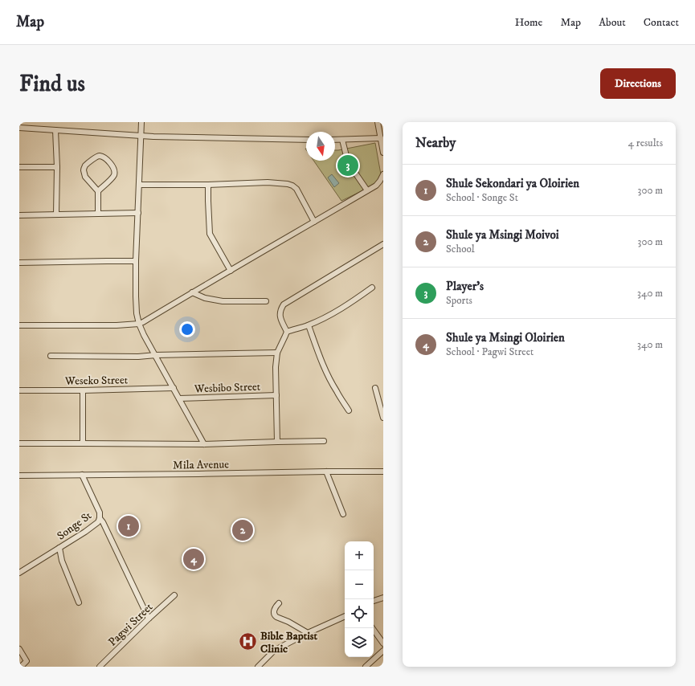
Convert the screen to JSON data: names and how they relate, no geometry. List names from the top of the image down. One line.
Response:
{"streets":{"street":["Weseko Street","Wesbibo Street","Mila Avenue","Songe St","Pagwi Street"]},"crossings":[["Mila Avenue","Songe St"]],"places":{"hospital":["Bible Baptist Clinic"]},"north":"bottom","page":{"header":"Map","nav":["Home","Map","About","Contact"],"buttons":"Directions","title":"Find us","heading":["Nearby","4 results"],"pins":["3","1","2","4"],"list":[{"mark":"1","name":"Shule Sekondari ya Oloirien","note":"School · Songe St","value":"300 m"},{"mark":"2","name":"Shule ya Msingi Moivoi","note":"School","value":"300 m"},{"mark":"3","name":"Player's","note":"Sports","value":"340 m"},{"mark":"4","name":"Shule ya Msingi Oloirien","note":"School · Pagwi Street","value":"340 m"}],"map_buttons":["+","−"]}}
